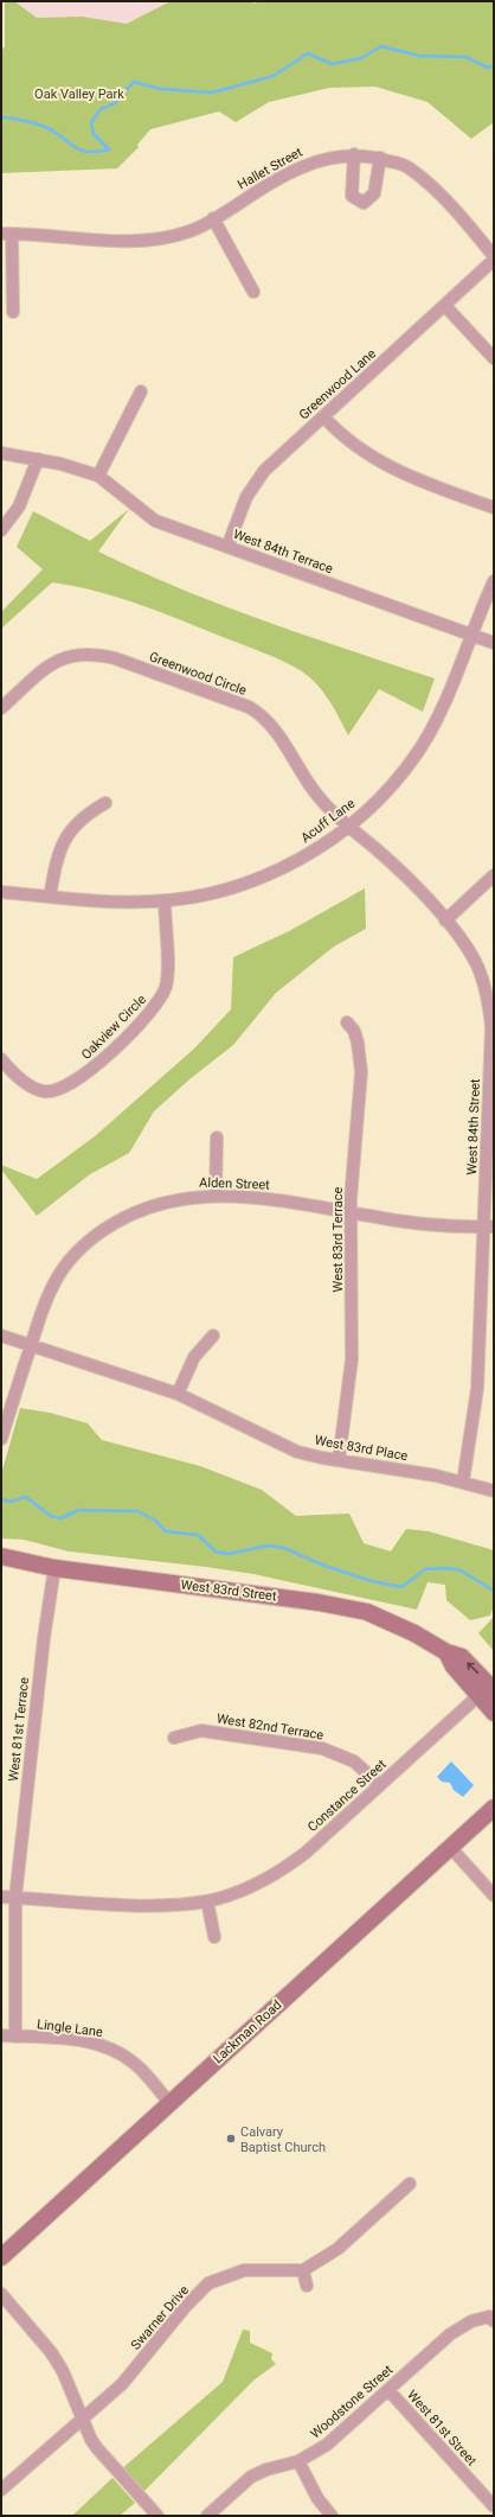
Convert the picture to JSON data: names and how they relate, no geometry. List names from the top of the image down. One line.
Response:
{"streets":{"main road":["West 83rd Street","Lackman Road"],"street":["Hallet Street","Greenwood Lane","West 84th Terrace","Greenwood Circle","Acuff Lane","Oakview Circle","West 84th Street","Alden Street","West 83rd Terrace","West 83rd Place","West 82nd Terrace","West 81st Terrace","Constance Street","Lingle Lane","Swarner Drive","Woodstone Street","West 81st Street"]},"crossings":[["Greenwood Lane","West 84th Terrace"],["West 84th Terrace","Acuff Lane"],["Greenwood Circle","Acuff Lane"],["Greenwood Circle","West 84th Street"],["Acuff Lane","Oakview Circle"],["Acuff Lane","West 84th Street"],["West 84th Street","Alden Street"],["West 84th Street","West 83rd Place"],["Alden Street","West 83rd Terrace"],["Alden Street","West 83rd Place"],["West 83rd Terrace","West 83rd Place"],["West 83rd Street","West 81st Terrace"],["West 83rd Street","Constance Street"],["West 82nd Terrace","Constance Street"],["West 81st Terrace","Constance Street"],["West 81st Terrace","Lingle Lane"],["Lingle Lane","Lackman Road"],["Woodstone Street","West 81st Street"]],"parks":["Oak Valley Park"],"places":["Calvary Baptist Church"]}
